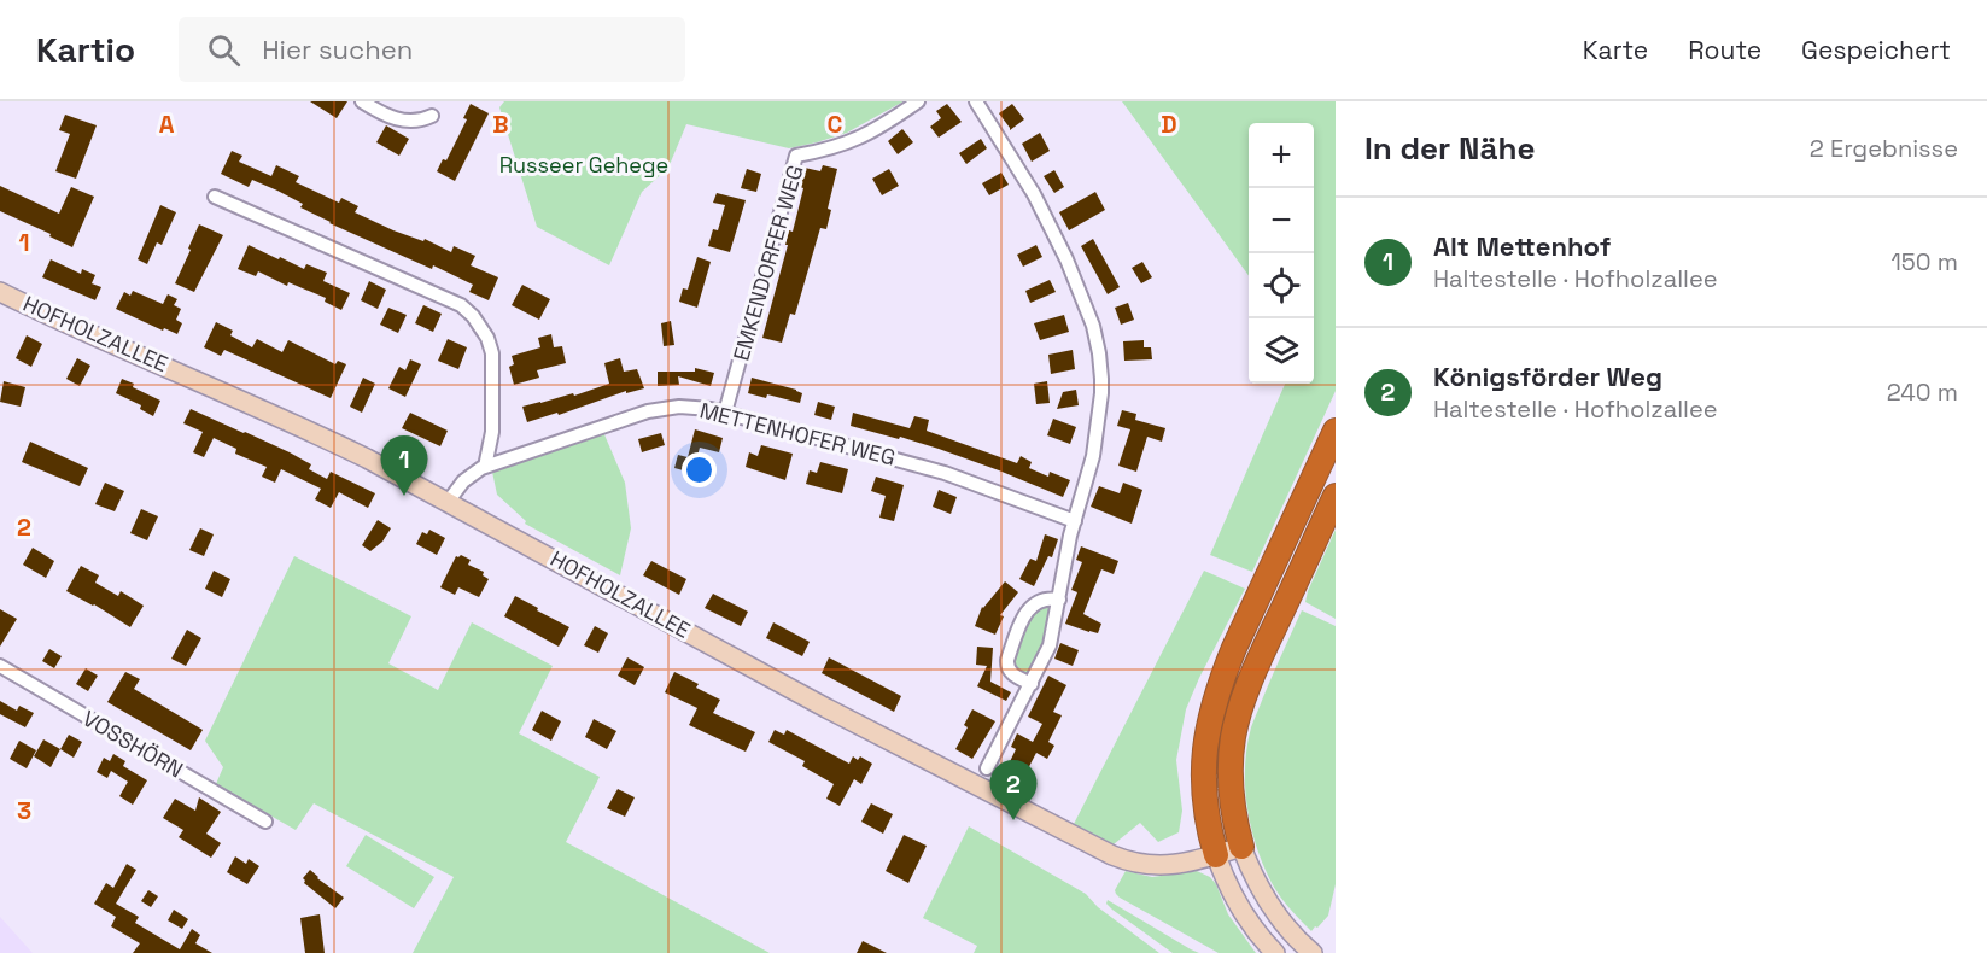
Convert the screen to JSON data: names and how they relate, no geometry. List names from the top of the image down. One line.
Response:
{"streets":{"street":["EMKENDORFER WEG","HOFHOLZALLEE","METTENHOFER WEG","VOSSHÖRN"]},"crossings":[["EMKENDORFER WEG","METTENHOFER WEG"],["HOFHOLZALLEE","METTENHOFER WEG"]],"parks":["Russeer Gehege"],"page":{"header":"Kartio","search":"Hier suchen","nav":["Karte","Route","Gespeichert"],"heading":["In der Nähe","2 Ergebnisse"],"map_buttons":["+","−"],"list":[{"mark":"1","name":"Alt Mettenhof","note":"Haltestelle · Hofholzallee","value":"150 m"},{"mark":"2","name":"Königsförder Weg","note":"Haltestelle · Hofholzallee","value":"240 m"}],"pins":["1","2"]},"grid":{"columns":["A","B","C","D"],"rows":["1","2","3"]}}
